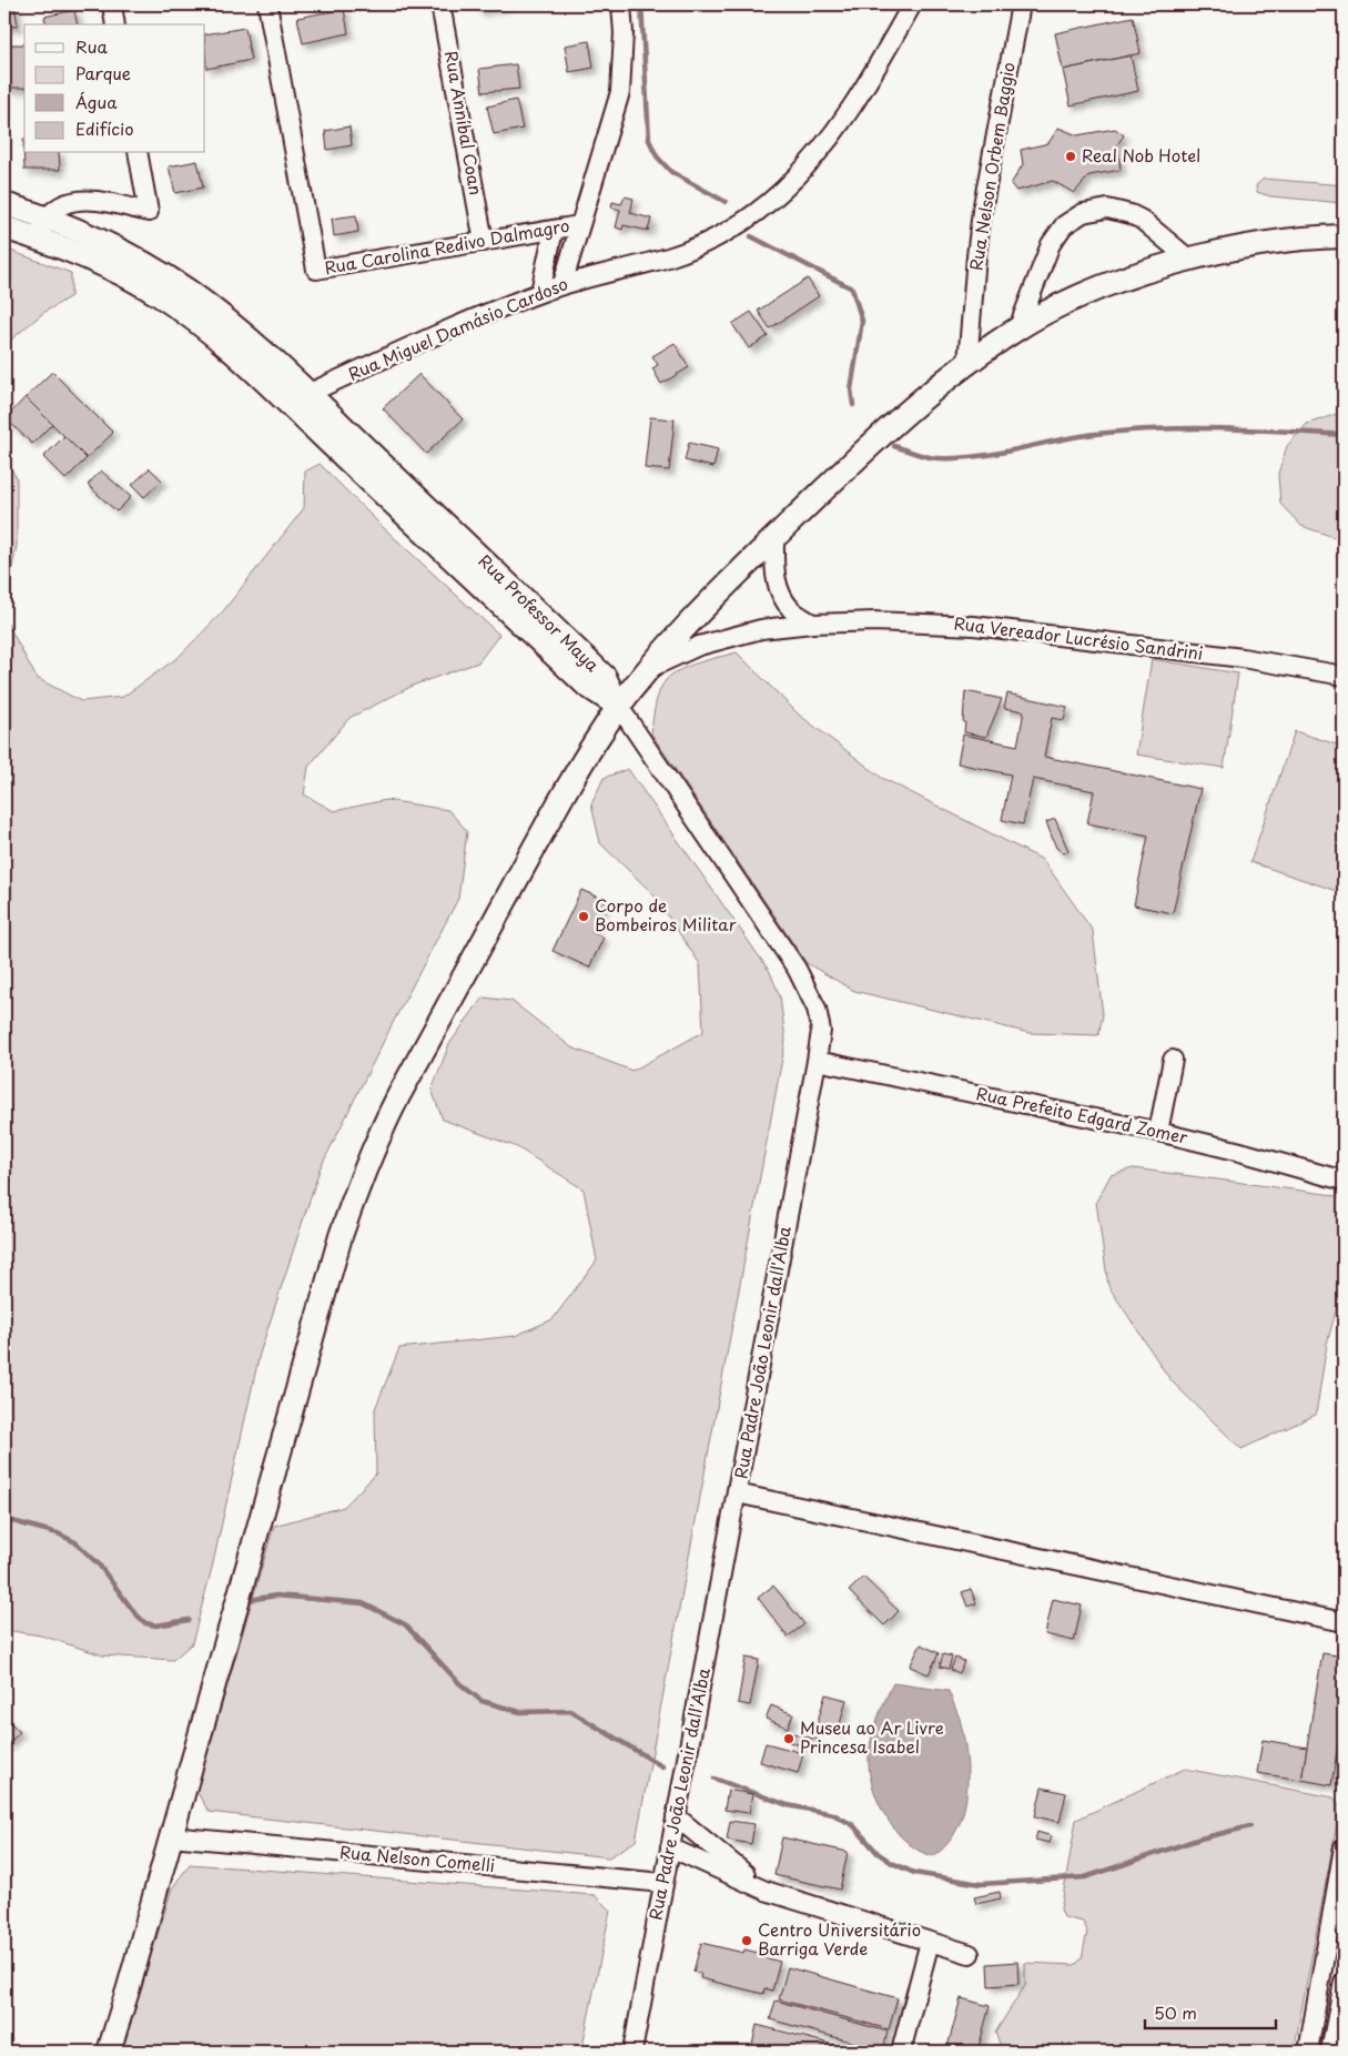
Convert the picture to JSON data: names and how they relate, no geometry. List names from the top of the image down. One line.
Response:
{"streets":{"main road":["Rua Professor Maya"],"street":["Rua Anníbal Coan","Rua Nelson Orbem Baggio","Rua Carolina Redivo Dalmagro","Rua Miguel Damásio Cardoso","Rua Vereador Lucrésio Sandrini","Rua Prefeito Edgard Zomer","Rua Padre João Leonir dall'Alba","Rua Nelson Comelli"]},"crossings":[["Rua Anníbal Coan","Rua Carolina Redivo Dalmagro"],["Rua Miguel Damásio Cardoso","Rua Professor Maya"],["Rua Professor Maya","Rua Padre João Leonir dall'Alba"],["Rua Prefeito Edgard Zomer","Rua Padre João Leonir dall'Alba"],["Rua Padre João Leonir dall'Alba","Rua Nelson Comelli"]],"places":["Real Nob Hotel","Corpo de Bombeiros Militar","Museu ao Ar Livre Princesa Isabel","Centro Universitário Barriga Verde"],"legend":["Rua","Parque","Água","Edifício"],"scale_bar":"50 m"}
